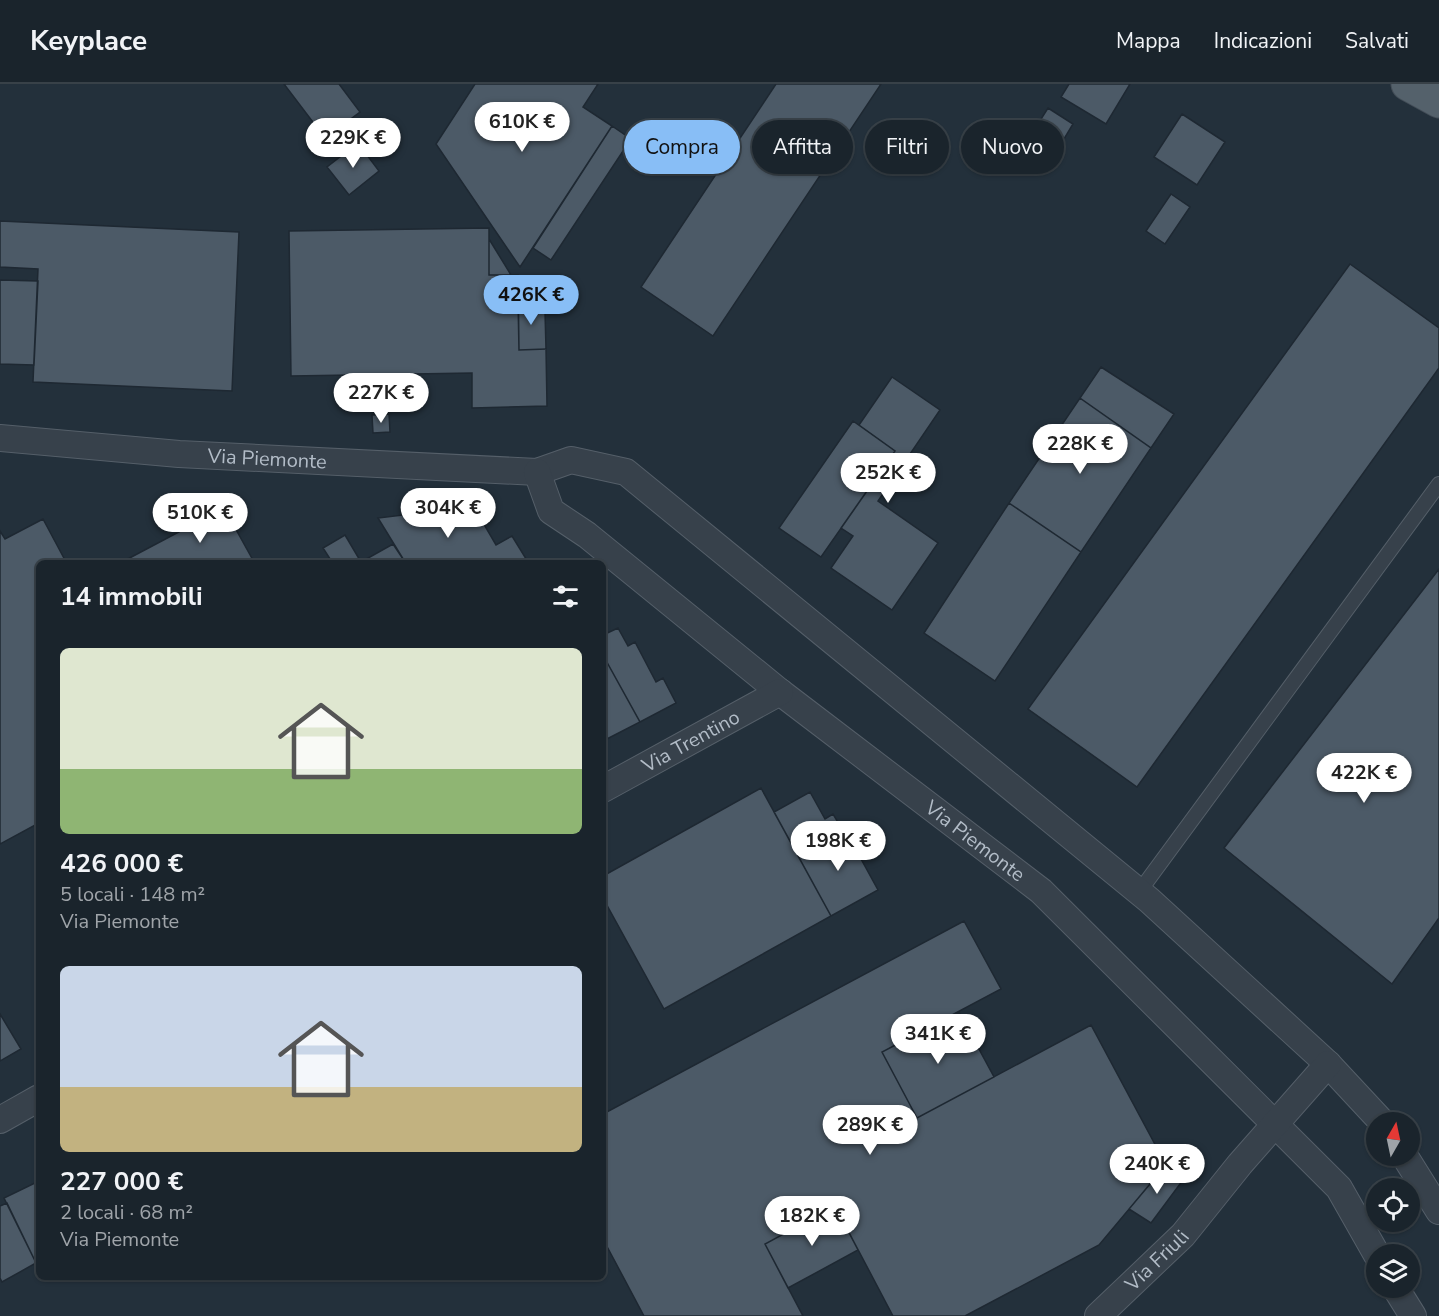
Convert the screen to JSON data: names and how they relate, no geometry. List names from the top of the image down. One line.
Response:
{"streets":{"street":["Via Piemonte","Via Trentino","Via Friuli"]},"crossings":[["Via Piemonte","Via Trentino"],["Via Piemonte","Via Friuli"]],"north":"top","page":{"header":"Keyplace","nav":["Mappa","Indicazioni","Salvati"],"price":["610K €","229K €","426K €","227K €","228K €","252K €","304K €","510K €","422K €","198K €","341K €","289K €","240K €","182K €"],"chip":["Compra","Affitta","Filtri","Nuovo"],"heading":"14 immobili","list":[{"name":"426 000 €","note":"5 locali · 148 m² · Via Piemonte"},{"name":"227 000 €","note":"2 locali · 68 m² · Via Piemonte"}]}}
